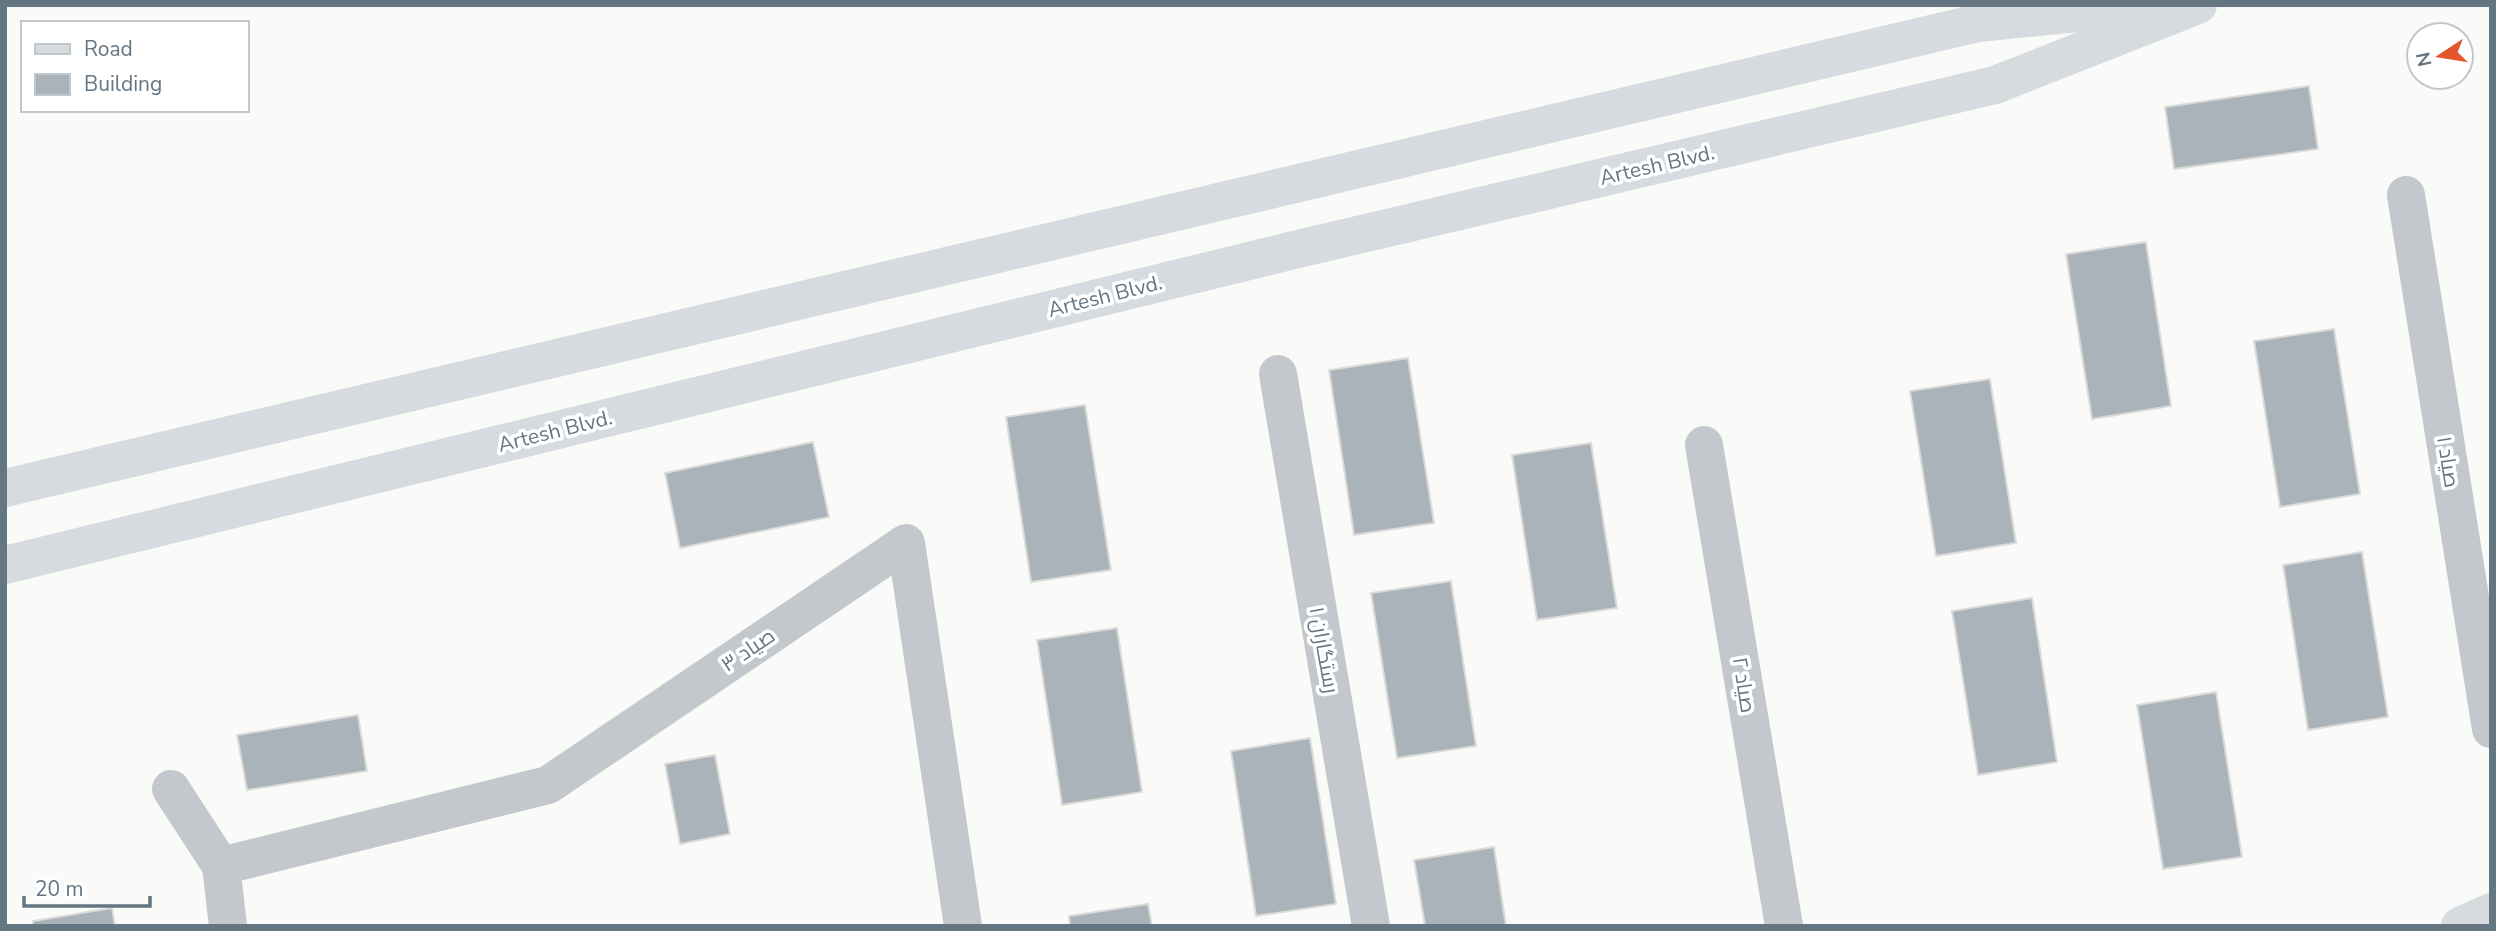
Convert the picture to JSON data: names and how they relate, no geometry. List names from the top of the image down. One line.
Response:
{"streets":{"main road":["Artesh Blvd."],"street":["صیاد ۱","صیاد ۳","رستگاران ۱","صیاد ۲"]},"legend":["Road","Building"],"scale_bar":"20 m","north":"left"}
